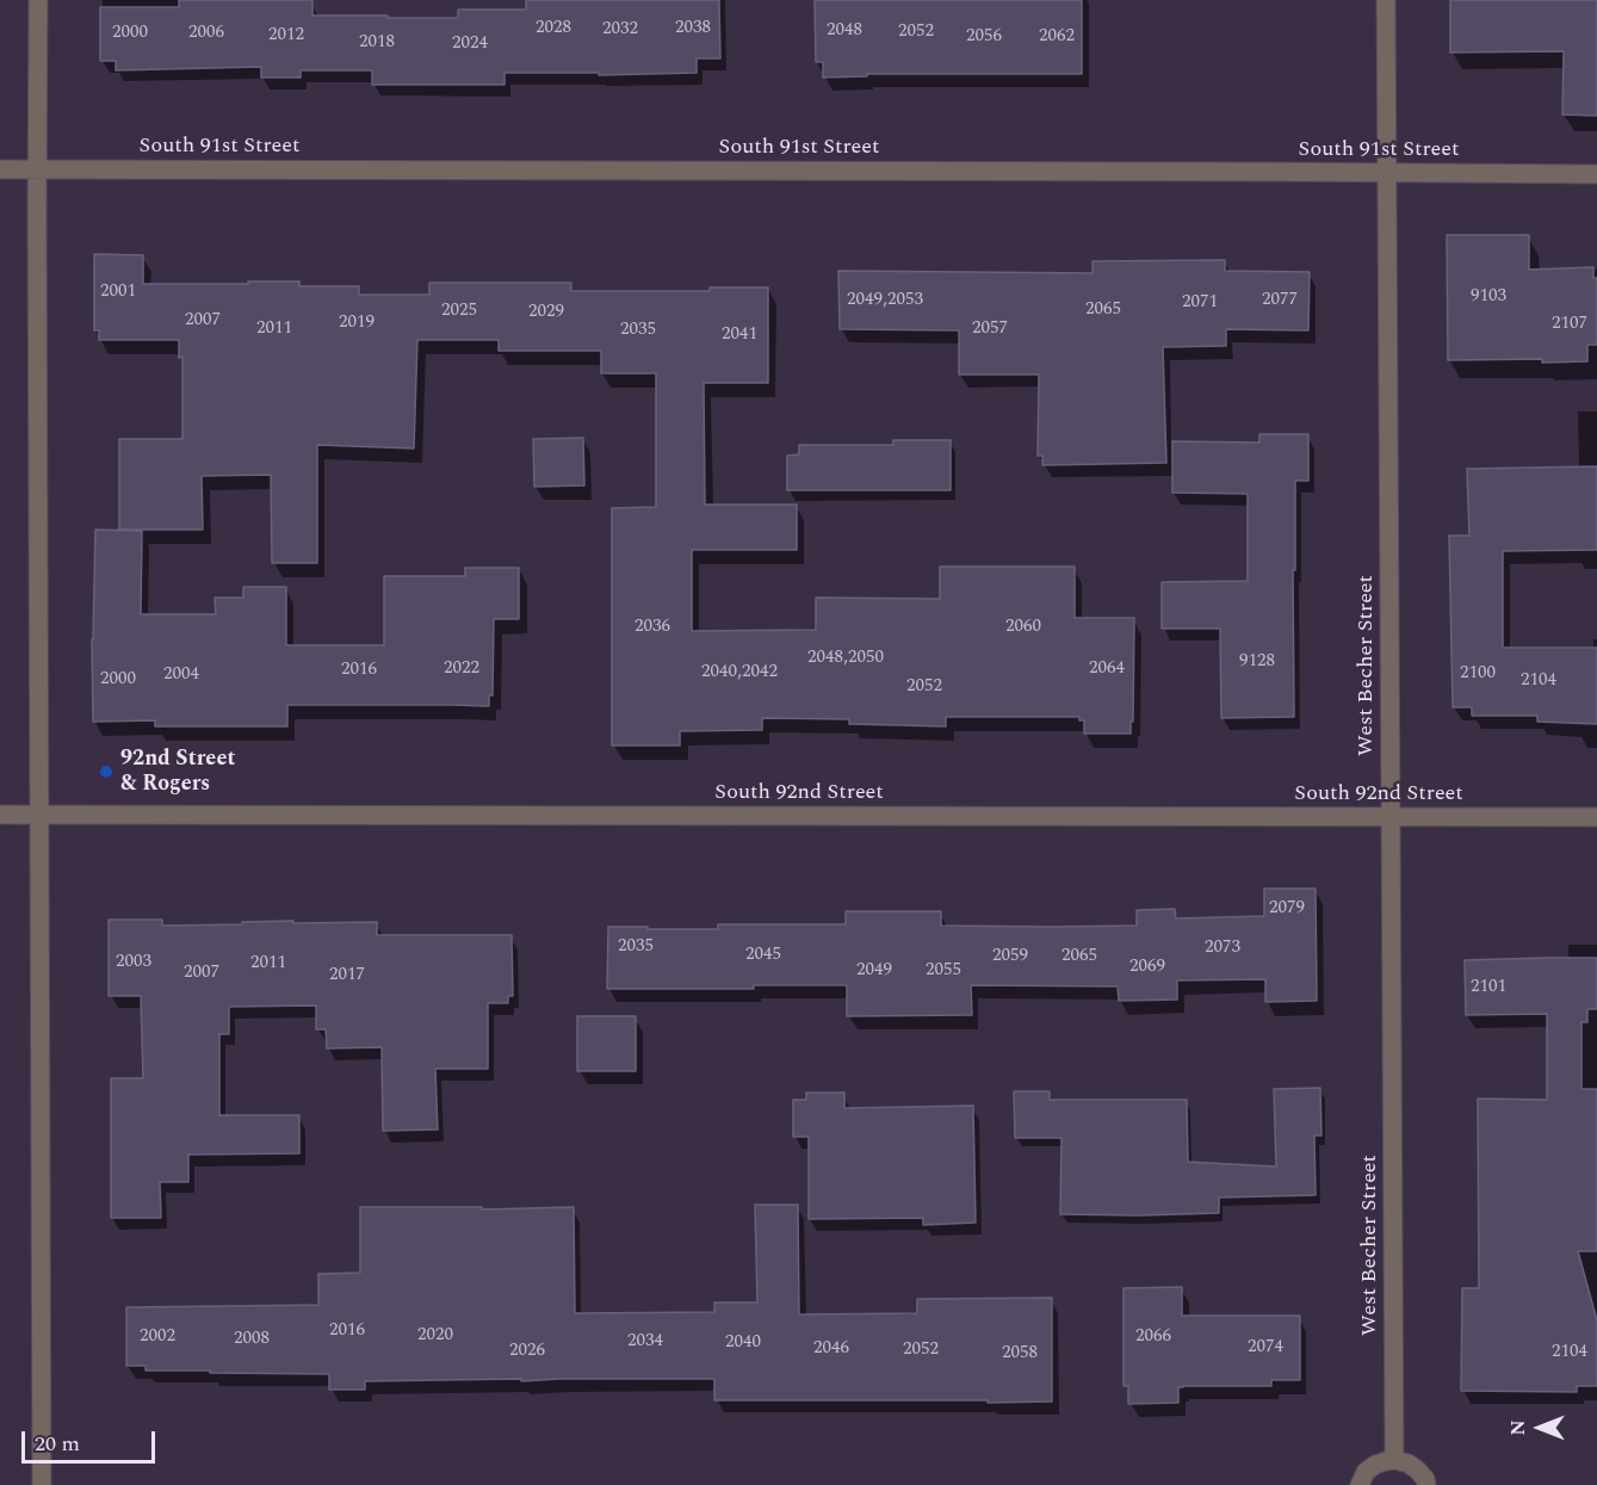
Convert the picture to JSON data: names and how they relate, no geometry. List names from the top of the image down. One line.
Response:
{"streets":{"street":["South 91st Street","West Becher Street","South 92nd Street"]},"crossings":[["South 91st Street","West Becher Street"],["West Becher Street","South 92nd Street"]],"places":["92nd Street & Rogers"],"house_numbers":["2028","2038","2032","2048","2052","2000","2006","2012","2056","2062","2018","2024","2001","9103","2049,2053","2077","2071","2065","2025","2029","2007","2019","2107","2011","2057","2035","2041","2036","2060","2048,2050","9128","2022","2064","2016","2040,2042","2100","2004","2000","2104","2052","2079","2035","2073","2045","2059","2065","2003","2011","2069","2049","2055","2007","2017","2101","2016","2020","2002","2066","2008","2034","2040","2074","2046","2052","2026","2104","2058"],"scale_bar":"20 m","north":"left"}
